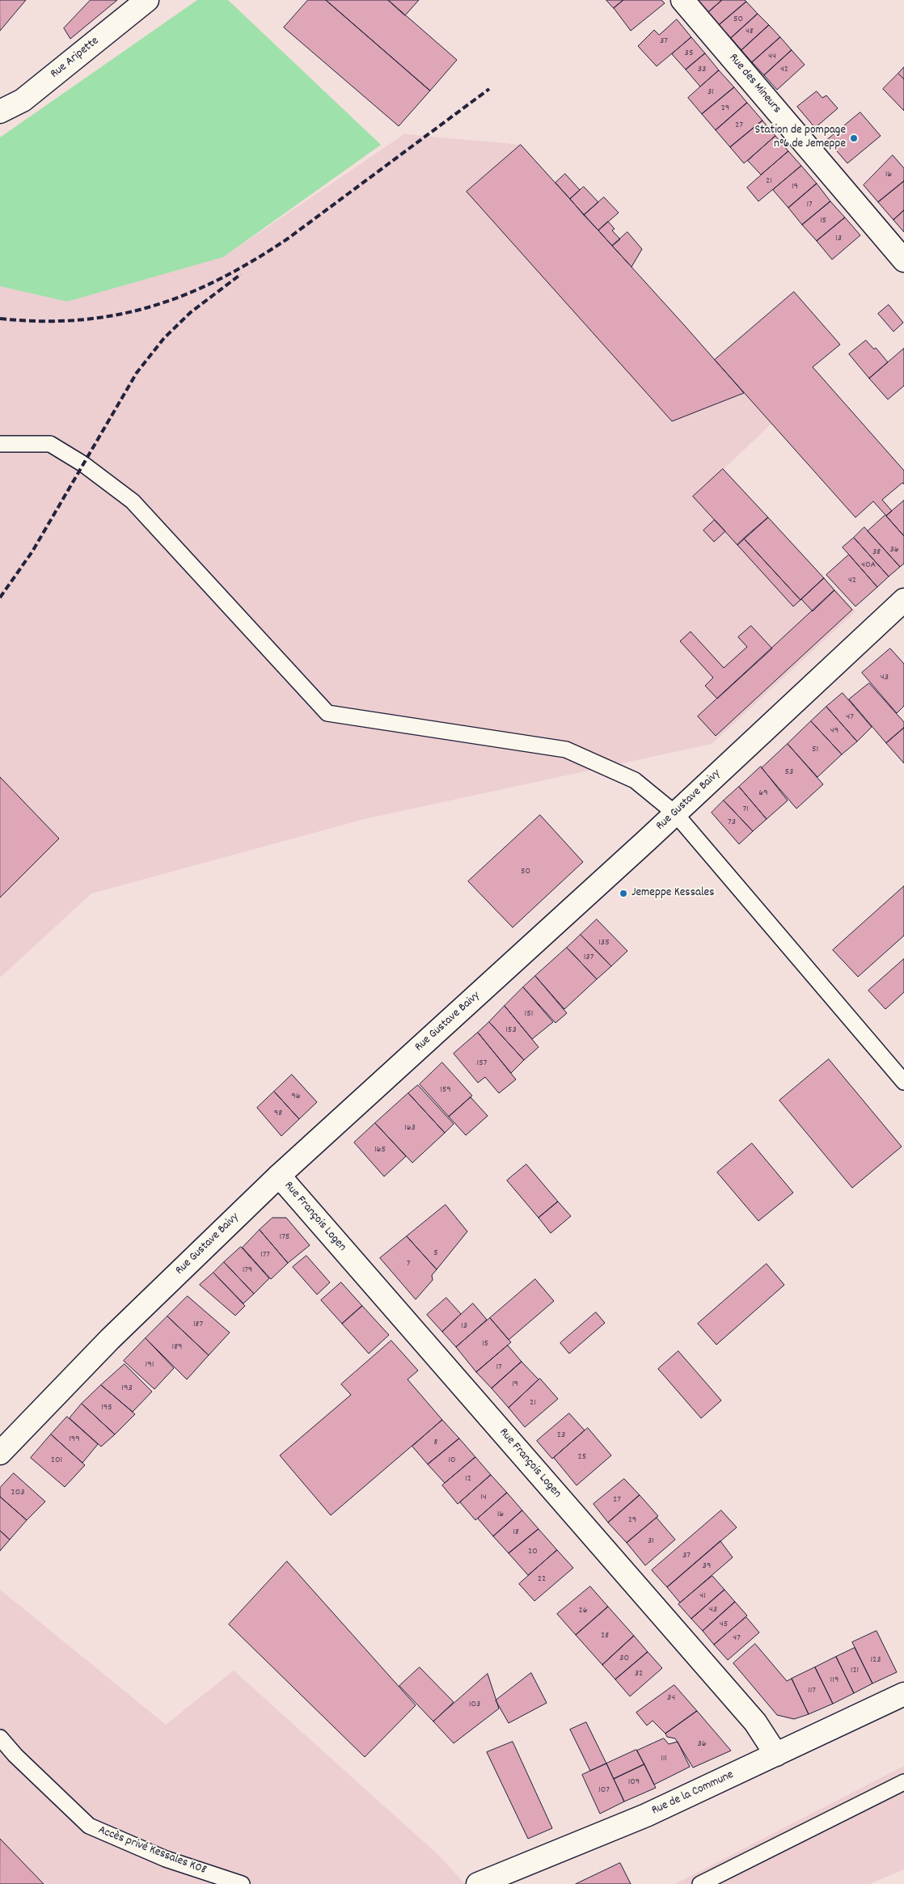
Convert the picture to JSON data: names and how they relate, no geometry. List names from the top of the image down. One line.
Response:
{"streets":{"street":["Rue Aripette","Rue des Mineurs","Rue Gustave Baivy","Rue François Logen","Rue de la Commune"],"lane":["Accès privé Kessales K08"]},"crossings":[["Rue Gustave Baivy","Rue François Logen"],["Rue François Logen","Rue de la Commune"]],"places":["Station de pompage n°6 de Jemeppe","Jemeppe Kessales"],"house_numbers":["50","48","37","35","44","33","42","31","29","27","16","21","19","17","15","13","36","38","40A","42","43","47","49","51","53","69","71","73","50","135","137","151","153","157","159","96","98","163","165","175","5","177","7","179","187","13","15","189","191","17","19","193","21","195","23","199","8","25","201","10","12","203","14","27","16","29","18","31","20","37","39","22","41","43","26","45","28","47","30","123","121","32","119","117","34","103","36","111","109","107"]}
